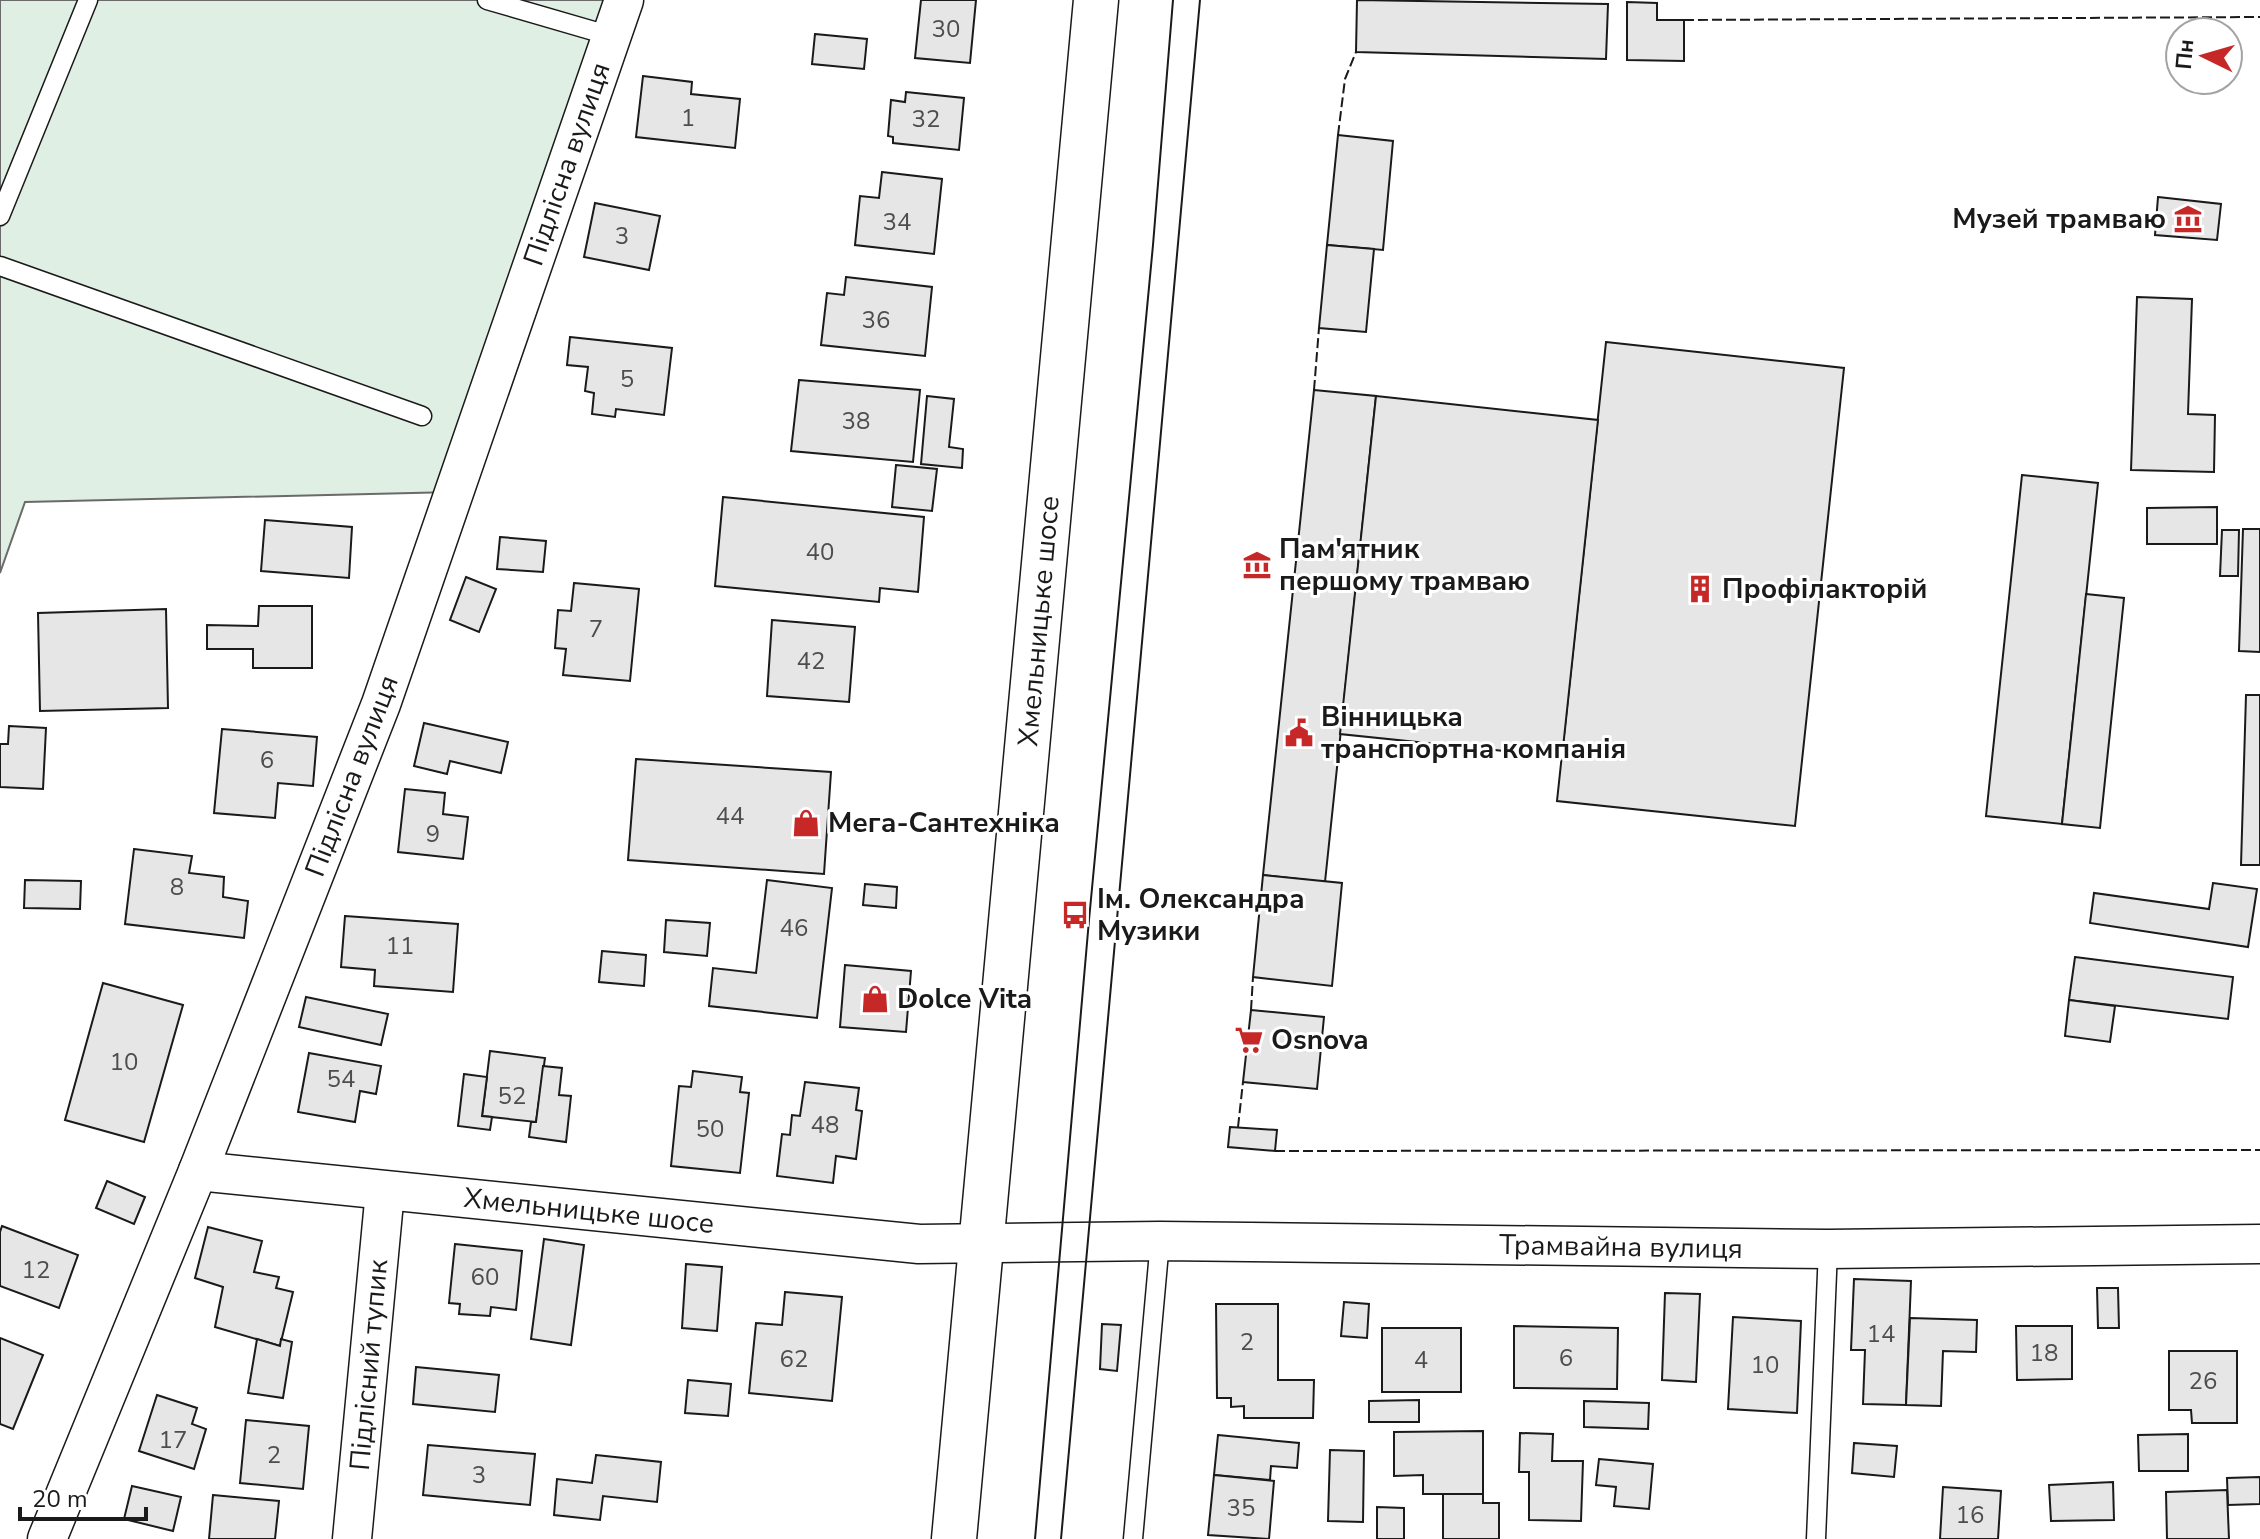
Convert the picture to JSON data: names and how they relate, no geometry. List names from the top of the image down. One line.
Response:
{"streets":{"main road":["Хмельницьке шосе"],"street":["Підлісна вулиця","Трамвайна вулиця","Підлісний тупик"]},"crossings":[["Підлісна вулиця","Хмельницьке шосе"],["Хмельницьке шосе","Трамвайна вулиця"],["Хмельницьке шосе","Підлісний тупик"]],"places":{"museum":["Музей трамваю","Пам'ятник першому трамваю"],"building":["Профілакторій"],"public building":["Вінницька транспортна компанія"],"shop":["Мега-Сантехніка","Dolce Vita"],"bus stop":["Ім. Олександра Музики"],"supermarket":["Osnova"]},"house_numbers":["30","1","32","34","3","36","5","38","40","7","42","6","44","9","8","46","11","10","54","52","48","50","12","60","14","2","18","6","62","4","10","26","17","2","3","35","16"],"scale_bar":"20 m","north":"left"}
